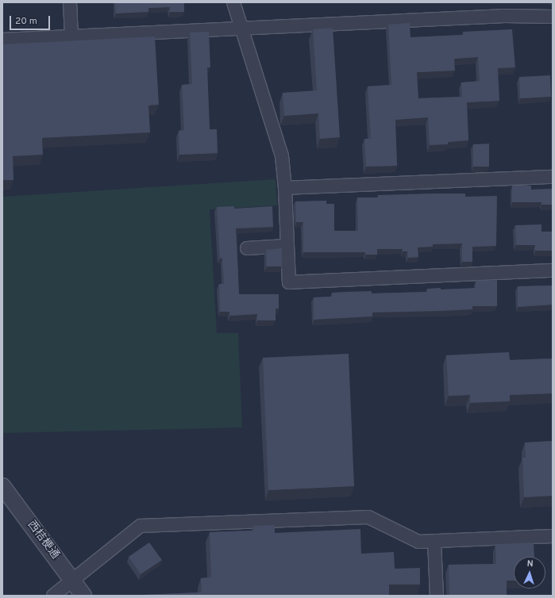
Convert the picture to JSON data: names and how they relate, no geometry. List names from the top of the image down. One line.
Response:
{"streets":{"street":["西桔梗通"]},"scale_bar":"20 m","north":"top"}
